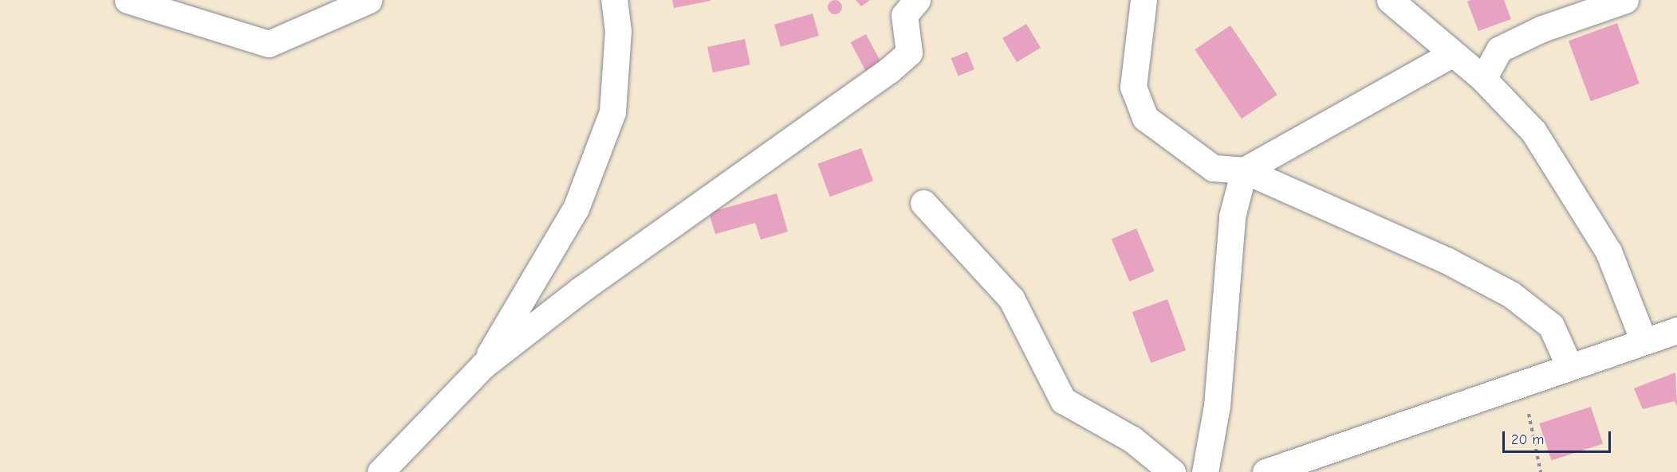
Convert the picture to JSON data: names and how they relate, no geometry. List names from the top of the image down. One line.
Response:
{"scale_bar":"20 m"}
